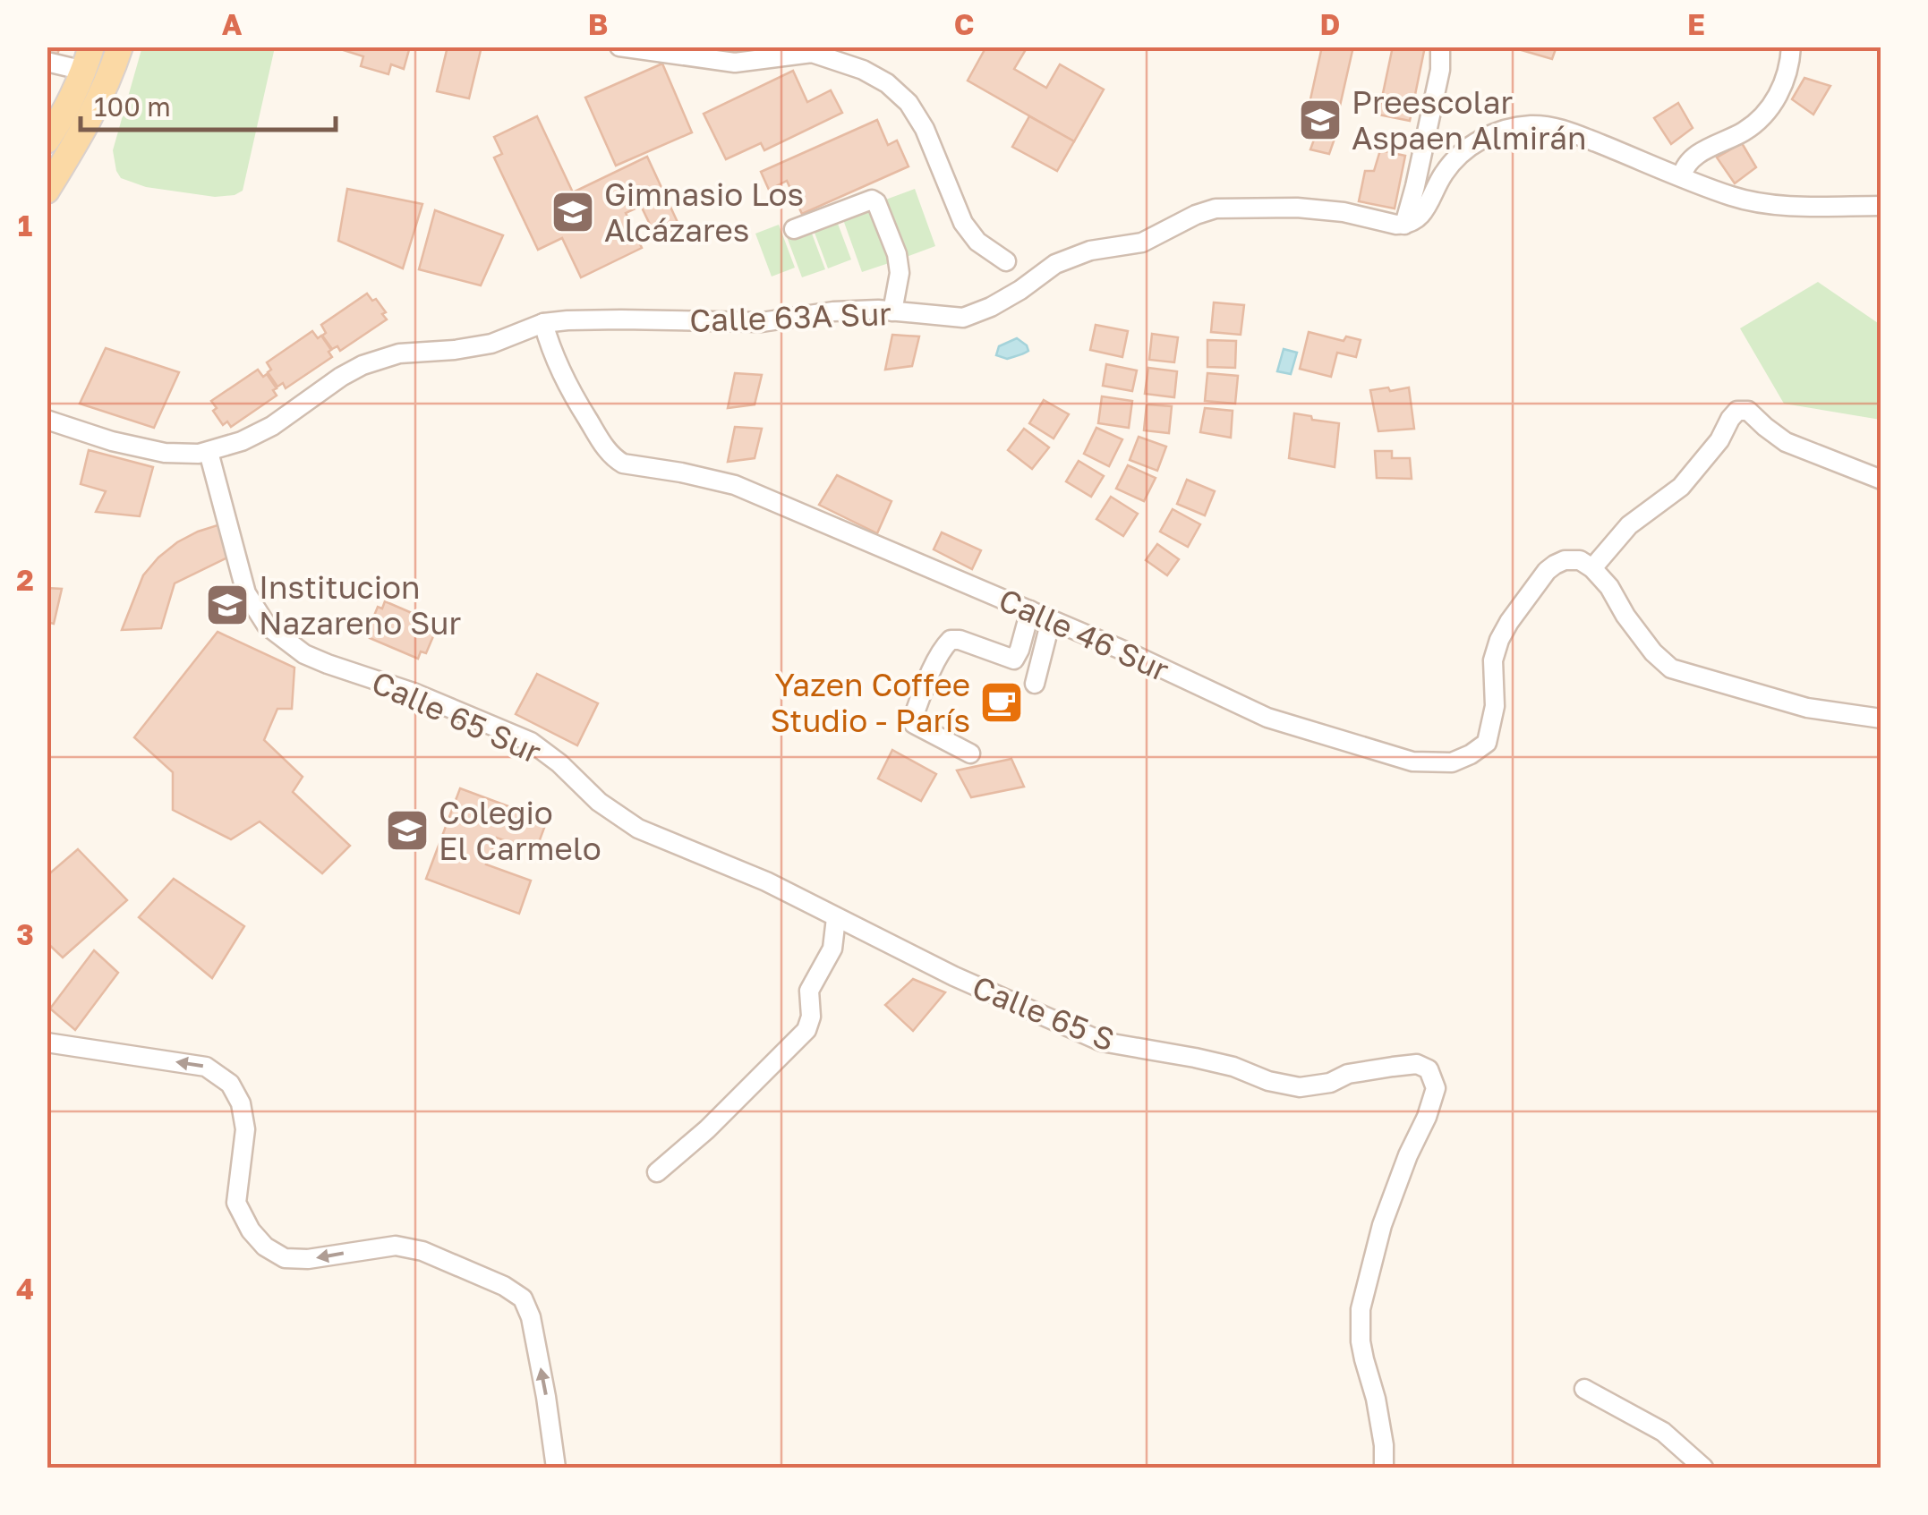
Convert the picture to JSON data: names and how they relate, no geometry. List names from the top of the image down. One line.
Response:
{"streets":{"street":["Calle 63A Sur","Calle 46 Sur","Calle 65 Sur","Calle 65 S"]},"crossings":[["Calle 63A Sur","Calle 46 Sur"],["Calle 65 Sur","Calle 65 S"]],"places":{"school or university":["Preescolar Aspaen Almirán","Gimnasio Los Alcázares","Institucion Nazareno Sur","Colegio El Carmelo"],"cafe":["Yazen Coffee Studio - París"]},"scale_bar":"100 m","grid":{"columns":["A","B","C","D","E"],"rows":["1","2","3","4"]}}
